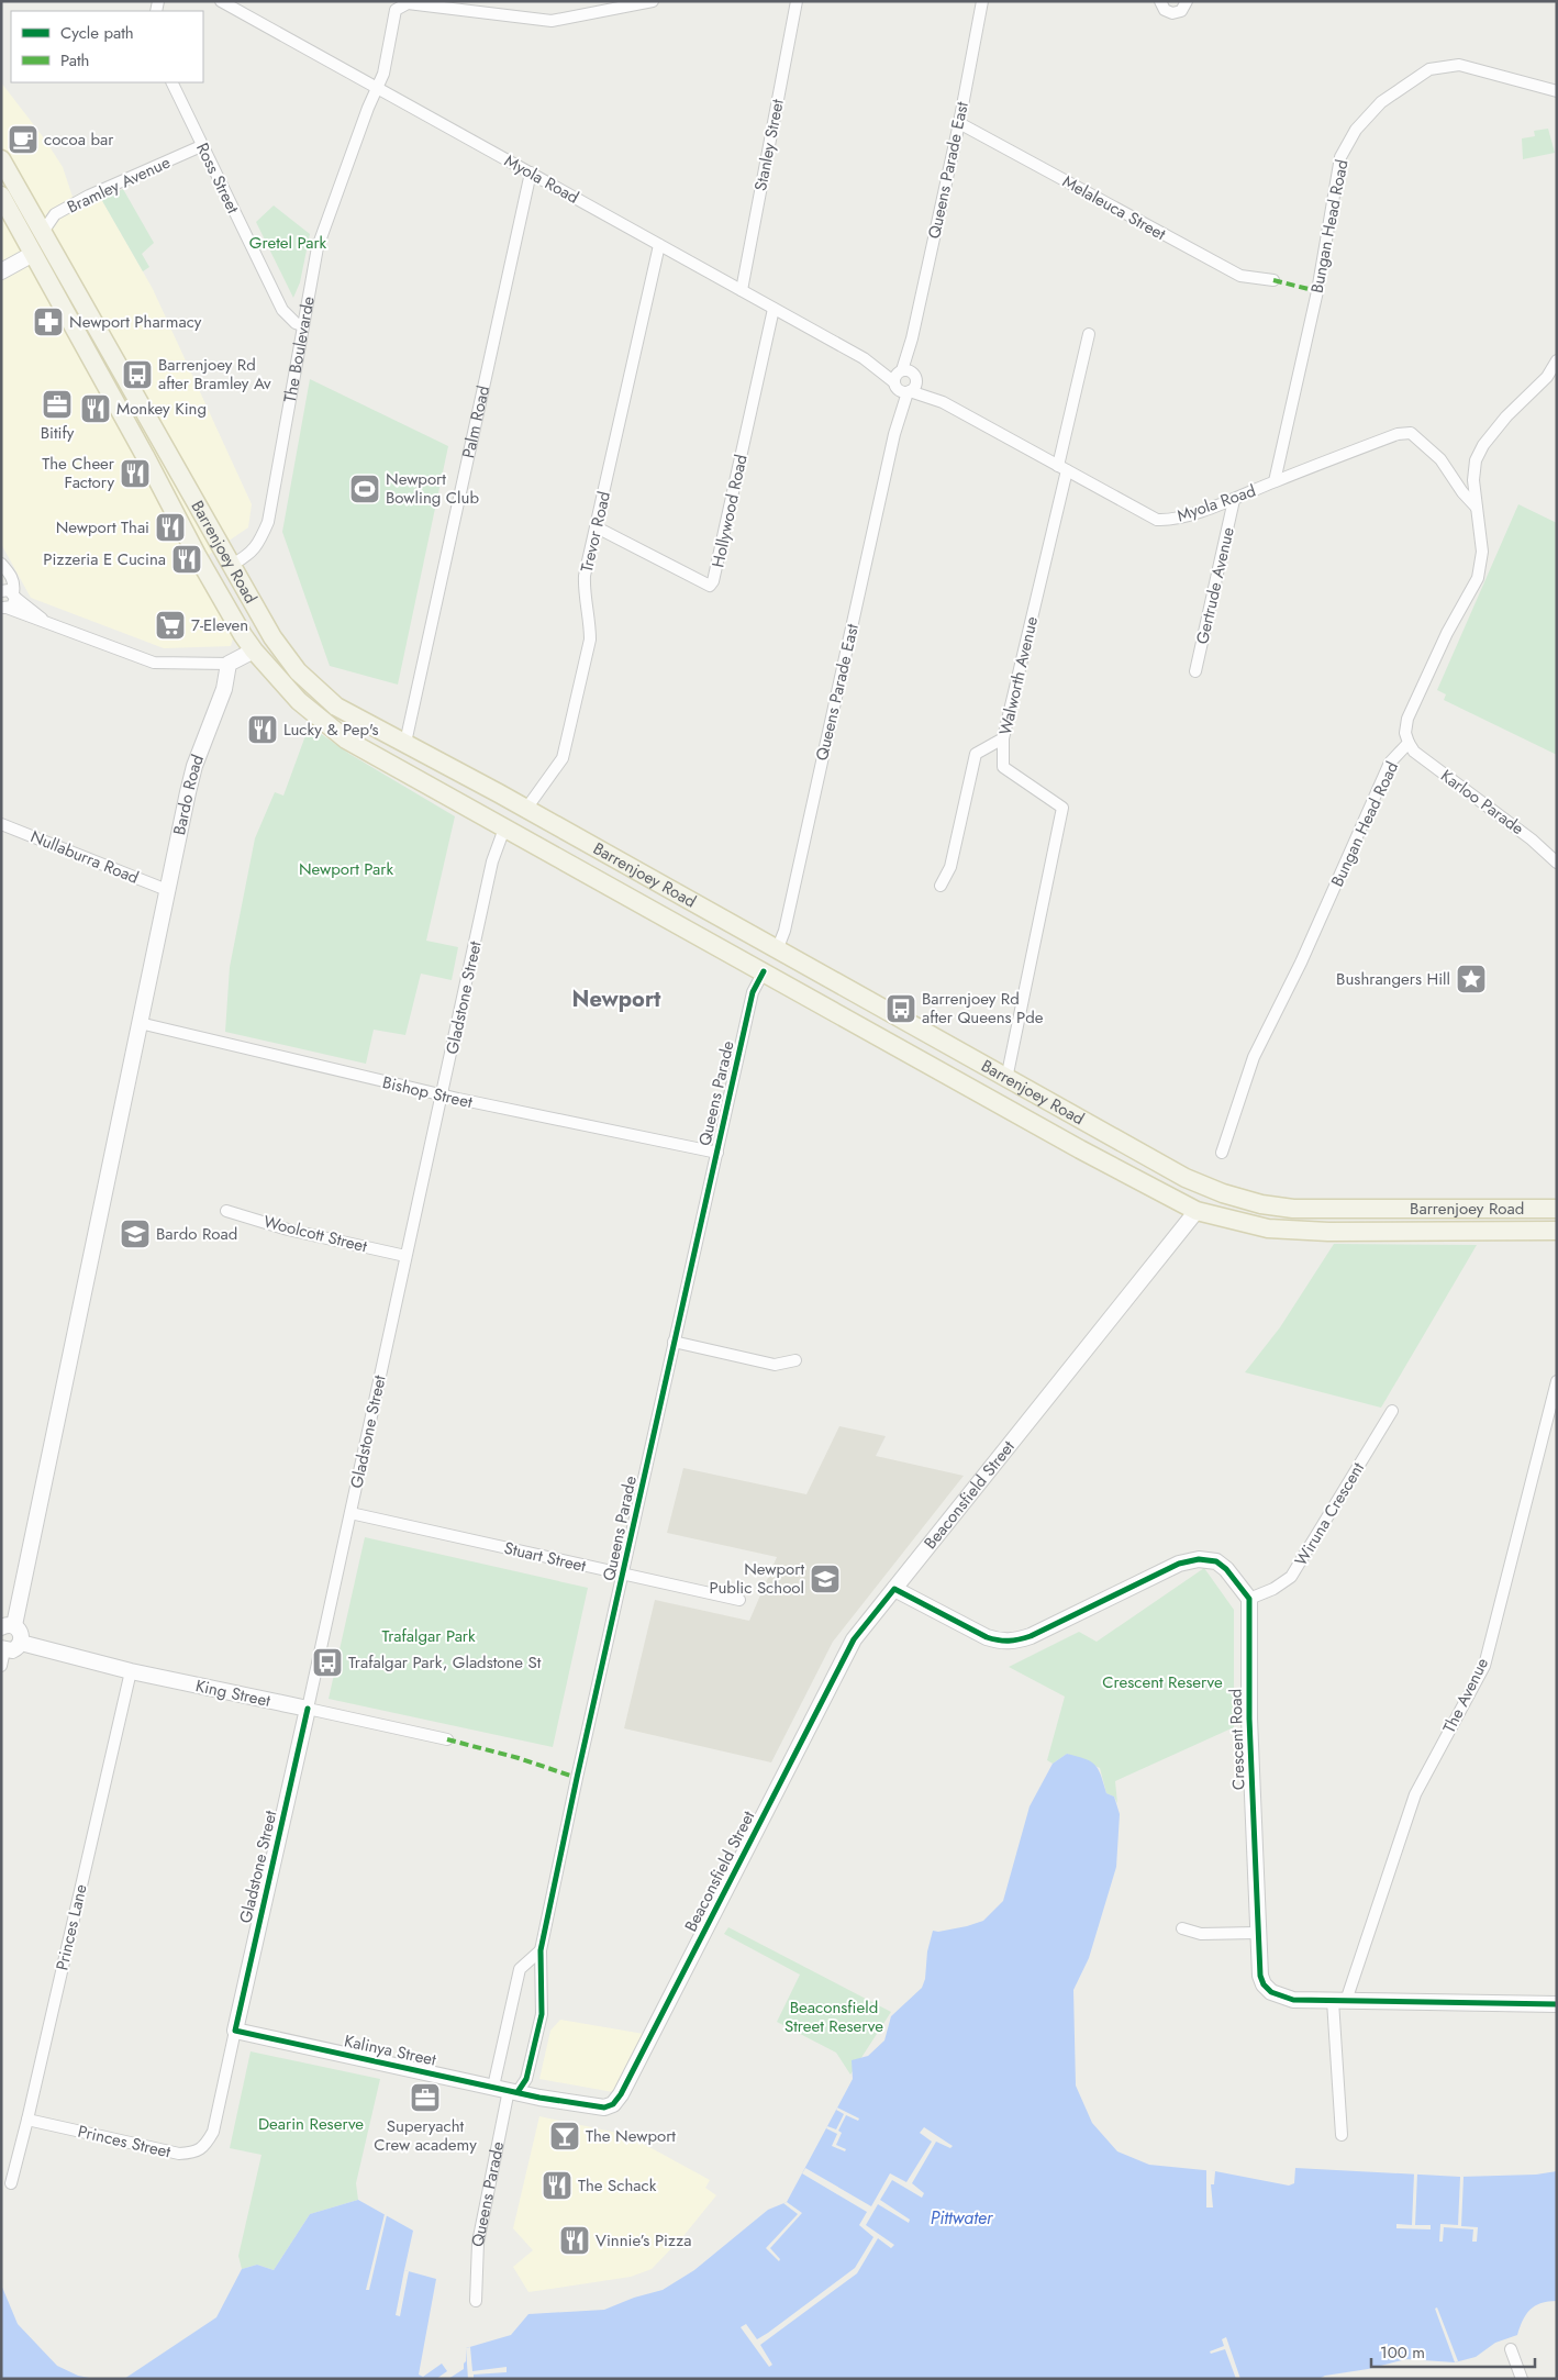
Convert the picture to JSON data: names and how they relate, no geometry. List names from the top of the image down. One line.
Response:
{"streets":{"main road":["Palm Road","Barrenjoey Road","Queens Parade","Beaconsfield Street"],"street":["Stanley Street","Queens Parade East","Ross Street","Myola Road","Bramley Avenue","Melaleuca Street","Bungan Head Road","The Boulevarde","Hollywood Road","Trevor Road","Gertrude Avenue","Walworth Avenue","Bardo Road","Karloo Parade","Nullaburra Road","Gladstone Street","Bishop Street","Woolcott Street","Wiruna Crescent","Stuart Street","King Street","The Avenue","Crescent Road","Princes Lane","Kalinya Street","Princes Street"]},"crossings":[["Stanley Street","Myola Road"],["Queens Parade East","Myola Road"],["Queens Parade East","Melaleuca Street"],["Queens Parade East","Barrenjoey Road"],["Queens Parade East","Queens Parade"],["Ross Street","Bramley Avenue"],["Ross Street","The Boulevarde"],["Myola Road","Bungan Head Road"],["Myola Road","The Boulevarde"],["Myola Road","Palm Road"],["Myola Road","Hollywood Road"],["Myola Road","Trevor Road"],["Myola Road","Gertrude Avenue"],["Myola Road","Walworth Avenue"],["Bramley Avenue","Barrenjoey Road"],["Bungan Head Road","Karloo Parade"],["The Boulevarde","Barrenjoey Road"],["Palm Road","Barrenjoey Road"],["Hollywood Road","Trevor Road"],["Trevor Road","Barrenjoey Road"],["Barrenjoey Road","Walworth Avenue"],["Barrenjoey Road","Gladstone Street"],["Barrenjoey Road","Queens Parade"],["Barrenjoey Road","Beaconsfield Street"],["Bardo Road","Nullaburra Road"],["Bardo Road","Bishop Street"],["Gladstone Street","Bishop Street"],["Gladstone Street","Woolcott Street"],["Gladstone Street","Stuart Street"],["Gladstone Street","King Street"],["Gladstone Street","Kalinya Street"],["Gladstone Street","Princes Street"],["Bishop Street","Queens Parade"],["Queens Parade","Stuart Street"],["Queens Parade","Kalinya Street"],["Beaconsfield Street","Kalinya Street"],["Wiruna Crescent","Crescent Road"],["King Street","Princes Lane"],["The Avenue","Crescent Road"],["Princes Lane","Princes Street"]],"districts":["Newport"],"water":["Pittwater"],"parks":["Gretel Park","Newport Park","Trafalgar Park","Crescent Reserve","Beaconsfield Street Reserve","Dearin Reserve"],"places":{"cafe":["cocoa bar"],"pharmacy":["Newport Pharmacy"],"bus stop":["Barrenjoey Rd after Bramley Av","Barrenjoey Rd after Queens Pde","Trafalgar Park, Gladstone St"],"office":["Bitify","Superyacht Crew academy"],"restaurant":["Monkey King","The Cheer Factory","Newport Thai","Pizzeria E Cucina","Lucky & Pep's","The Schack","Vinnie’s Pizza"],"sports":["Newport Bowling Club"],"supermarket":["7-Eleven"],"place":["Bushrangers Hill"],"school or university":["Bardo Road","Newport Public School"],"bar":["The Newport"]},"legend":["Cycle path","Path"],"scale_bar":"100 m"}
